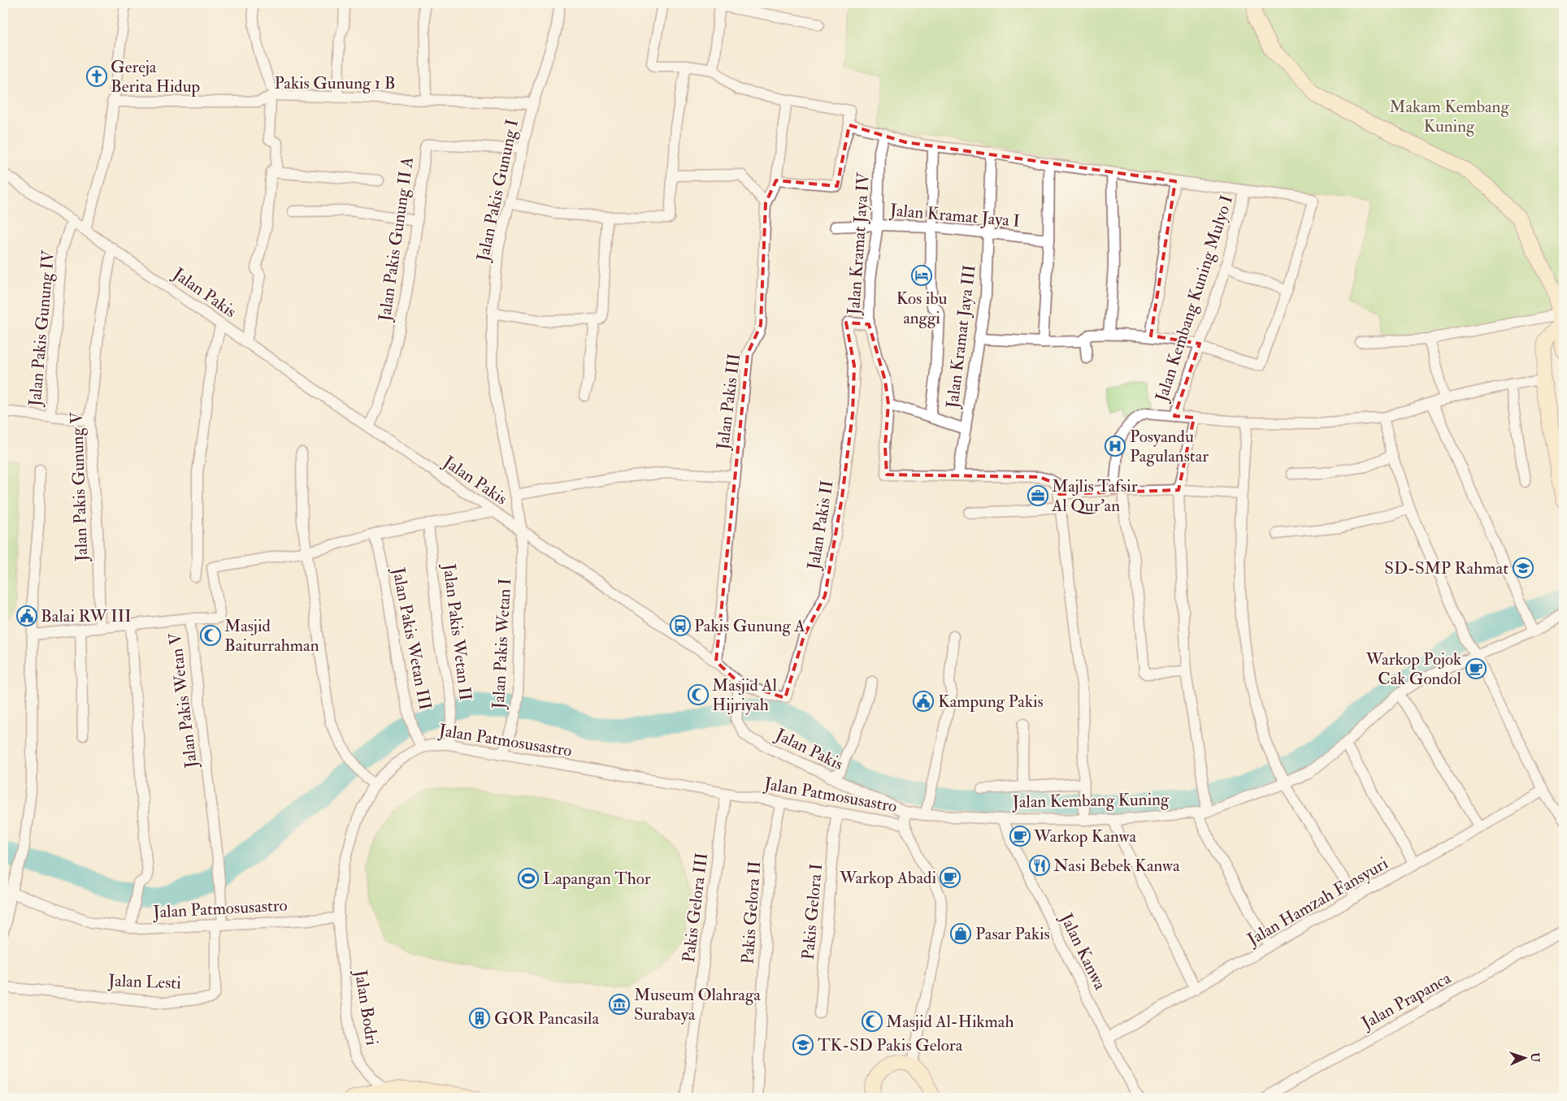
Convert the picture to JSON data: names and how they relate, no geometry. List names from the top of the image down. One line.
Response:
{"streets":{"street":["Pakis Gunung 1 B","Jalan Pakis Gunung I","Jalan Kramat Jaya I","Jalan Pakis Gunung II A","Jalan Kramat Jaya IV","Jalan Pakis","Jalan Kembang Kuning Mulyo I","Jalan Pakis Gunung IV","Jalan Kramat Jaya III","Jalan Pakis III","Jalan Pakis Gunung V","Jalan Pakis II","Jalan Pakis Wetan II","Jalan Pakis Wetan III","Jalan Pakis Wetan I","Jalan Pakis Wetan V","Jalan Patmosusastro","Jalan Kembang Kuning","Jalan Hamzah Fansyuri","Pakis Gelora III","Pakis Gelora I","Pakis Gelora II","Jalan Kanwa","Jalan Lesti","Jalan Prapanca","Jalan Bodri"]},"crossings":[["Pakis Gunung 1 B","Jalan Pakis Gunung I"],["Jalan Pakis Gunung I","Jalan Pakis Gunung II A"],["Jalan Pakis Gunung I","Jalan Pakis"],["Jalan Pakis Gunung I","Jalan Pakis Wetan I"],["Jalan Kramat Jaya I","Jalan Kramat Jaya IV"],["Jalan Kramat Jaya I","Jalan Kramat Jaya III"],["Jalan Pakis Gunung II A","Jalan Pakis"],["Jalan Kramat Jaya IV","Jalan Kramat Jaya III"],["Jalan Kramat Jaya IV","Jalan Pakis II"],["Jalan Pakis","Jalan Pakis Gunung IV"],["Jalan Pakis","Jalan Pakis III"],["Jalan Pakis","Jalan Pakis Gunung V"],["Jalan Pakis","Jalan Pakis II"],["Jalan Pakis","Jalan Pakis Wetan I"],["Jalan Pakis","Jalan Kembang Kuning"],["Jalan Pakis Wetan II","Jalan Patmosusastro"],["Jalan Pakis Wetan III","Jalan Patmosusastro"],["Jalan Pakis Wetan I","Jalan Patmosusastro"],["Jalan Pakis Wetan V","Jalan Patmosusastro"],["Jalan Pakis Wetan V","Jalan Lesti"],["Jalan Patmosusastro","Pakis Gelora III"],["Jalan Patmosusastro","Pakis Gelora I"],["Jalan Patmosusastro","Pakis Gelora II"],["Jalan Patmosusastro","Jalan Lesti"],["Jalan Patmosusastro","Jalan Bodri"],["Jalan Kembang Kuning","Jalan Kanwa"],["Jalan Hamzah Fansyuri","Jalan Kanwa"]],"parks":["Makam Kembang Kuning"],"places":{"church":["Gereja Berita Hidup"],"hotel":["Kos ibu anggi"],"hospital":["Posyandu Pagulanstar"],"office":["Majlis Tafsir Al Qur'an"],"school or university":["SD-SMP Rahmat","TK-SD Pakis Gelora"],"public building":["Balai RW III","Kampung Pakis"],"bus stop":["Pakis Gunung A"],"mosque":["Masjid Baiturrahman","Masjid Al Hijriyah","Masjid Al-Hikmah"],"cafe":["Warkop Pojok Cak Gondol","Warkop Kanwa","Warkop Abadi"],"restaurant":["Nasi Bebek Kanwa"],"sports":["Lapangan Thor"],"shop":["Pasar Pakis"],"museum":["Museum Olahraga Surabaya"],"building":["GOR Pancasila"]},"north":"right"}
